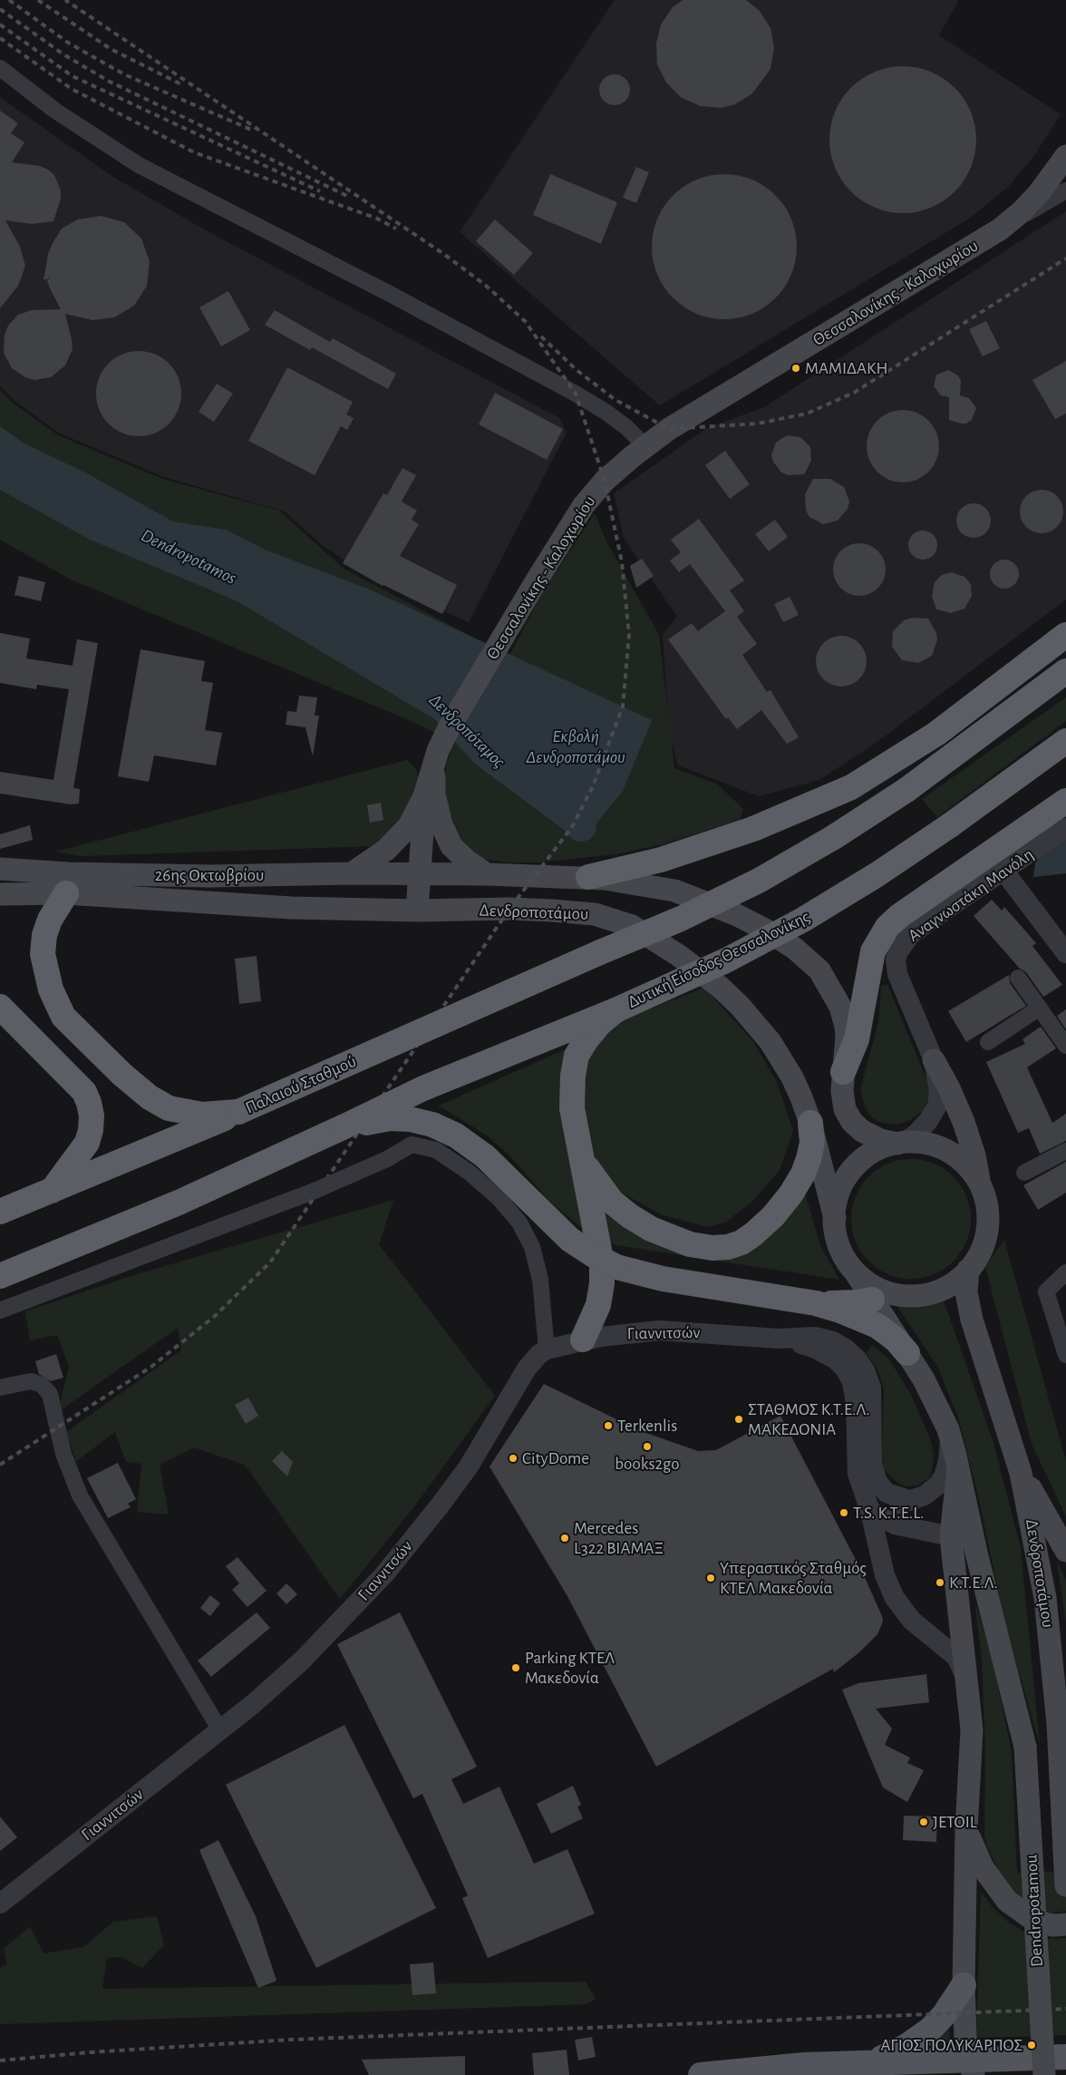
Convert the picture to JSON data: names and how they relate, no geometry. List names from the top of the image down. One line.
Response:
{"streets":{"highway":["Δυτική Είσοδος Θεσσαλονίκης","Παλαιού Σταθμού"],"main road":["Θεσσαλονίκης - Καλοχωρίου","26ης Οκτωβρίου","Δενδροποτάμου","Dendropotamou"],"street":["Αναγνωστάκη Μανόλη","Γιαννιτσών"]},"crossings":[["26ης Οκτωβρίου","Δενδροποτάμου"],["Αναγνωστάκη Μανόλη","Δενδροποτάμου"],["Δενδροποτάμου","Dendropotamou"]],"water":["Dendropotamos","Δενδροπόταμος","Εκβολή Δενδροποτάμου"],"places":["ΜΑΜΙΔΑΚΗ","ΣΤΑΘΜΟΣ Κ.Τ.Ε.Λ. ΜΑΚΕΔΟΝΙΑ","Terkenlis","books2go","CityDome","T.S. K.T.E.L.","Mercedes L322 ΒΙΑΜΑΞ","Υπεραστικός Σταθμός ΚΤΕΛ Μακεδονία","Κ.Τ.Ε.Λ.","Parking ΚΤΕΛ Μακεδονία","JETOIL","ΑΓΙΟΣ ΠΟΛΥΚΑΡΠΟΣ"]}
